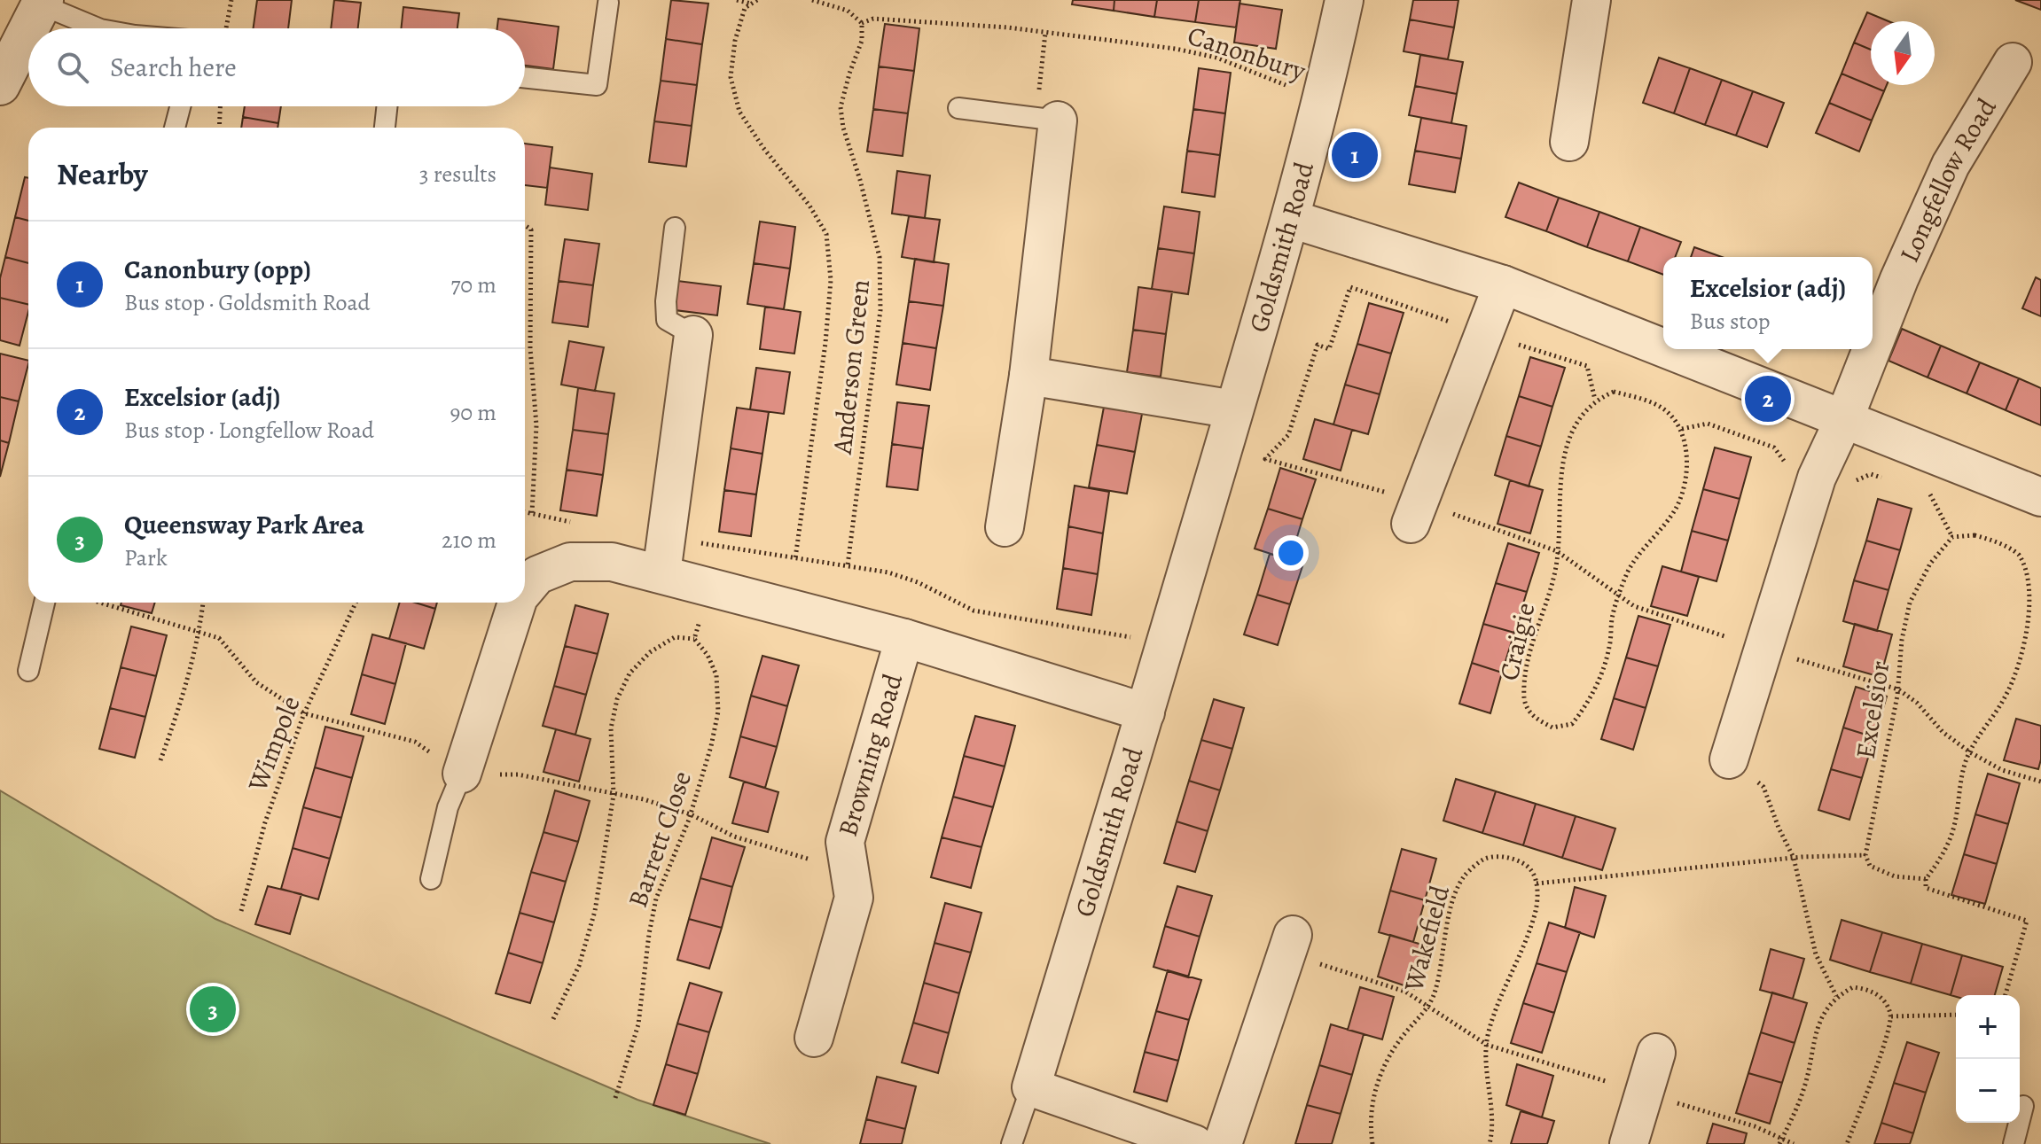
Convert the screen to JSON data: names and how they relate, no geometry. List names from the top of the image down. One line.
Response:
{"streets":{"street":["Longfellow Road","Goldsmith Road","Browning Road"],"path":["Canonbury","Anderson Green","Craigie","Excelsior","Wimpole","Barrett Close","Wakefield"]},"crossings":[["Canonbury","Goldsmith Road"],["Canonbury","Anderson Green"],["Goldsmith Road","Browning Road"]],"north":"bottom","page":{"search":"Search here","heading":["Nearby","3 results"],"pins":["1","2","3"],"list":[{"mark":"1","name":"Canonbury (opp)","note":"Bus stop · Goldsmith Road","value":"70 m"},{"mark":"2","name":"Excelsior (adj)","note":"Bus stop · Longfellow Road","value":"90 m"},{"mark":"3","name":"Queensway Park Area","note":"Park","value":"210 m"}],"popup":["Excelsior (adj)","Bus stop"],"map_buttons":["+","−"]}}
